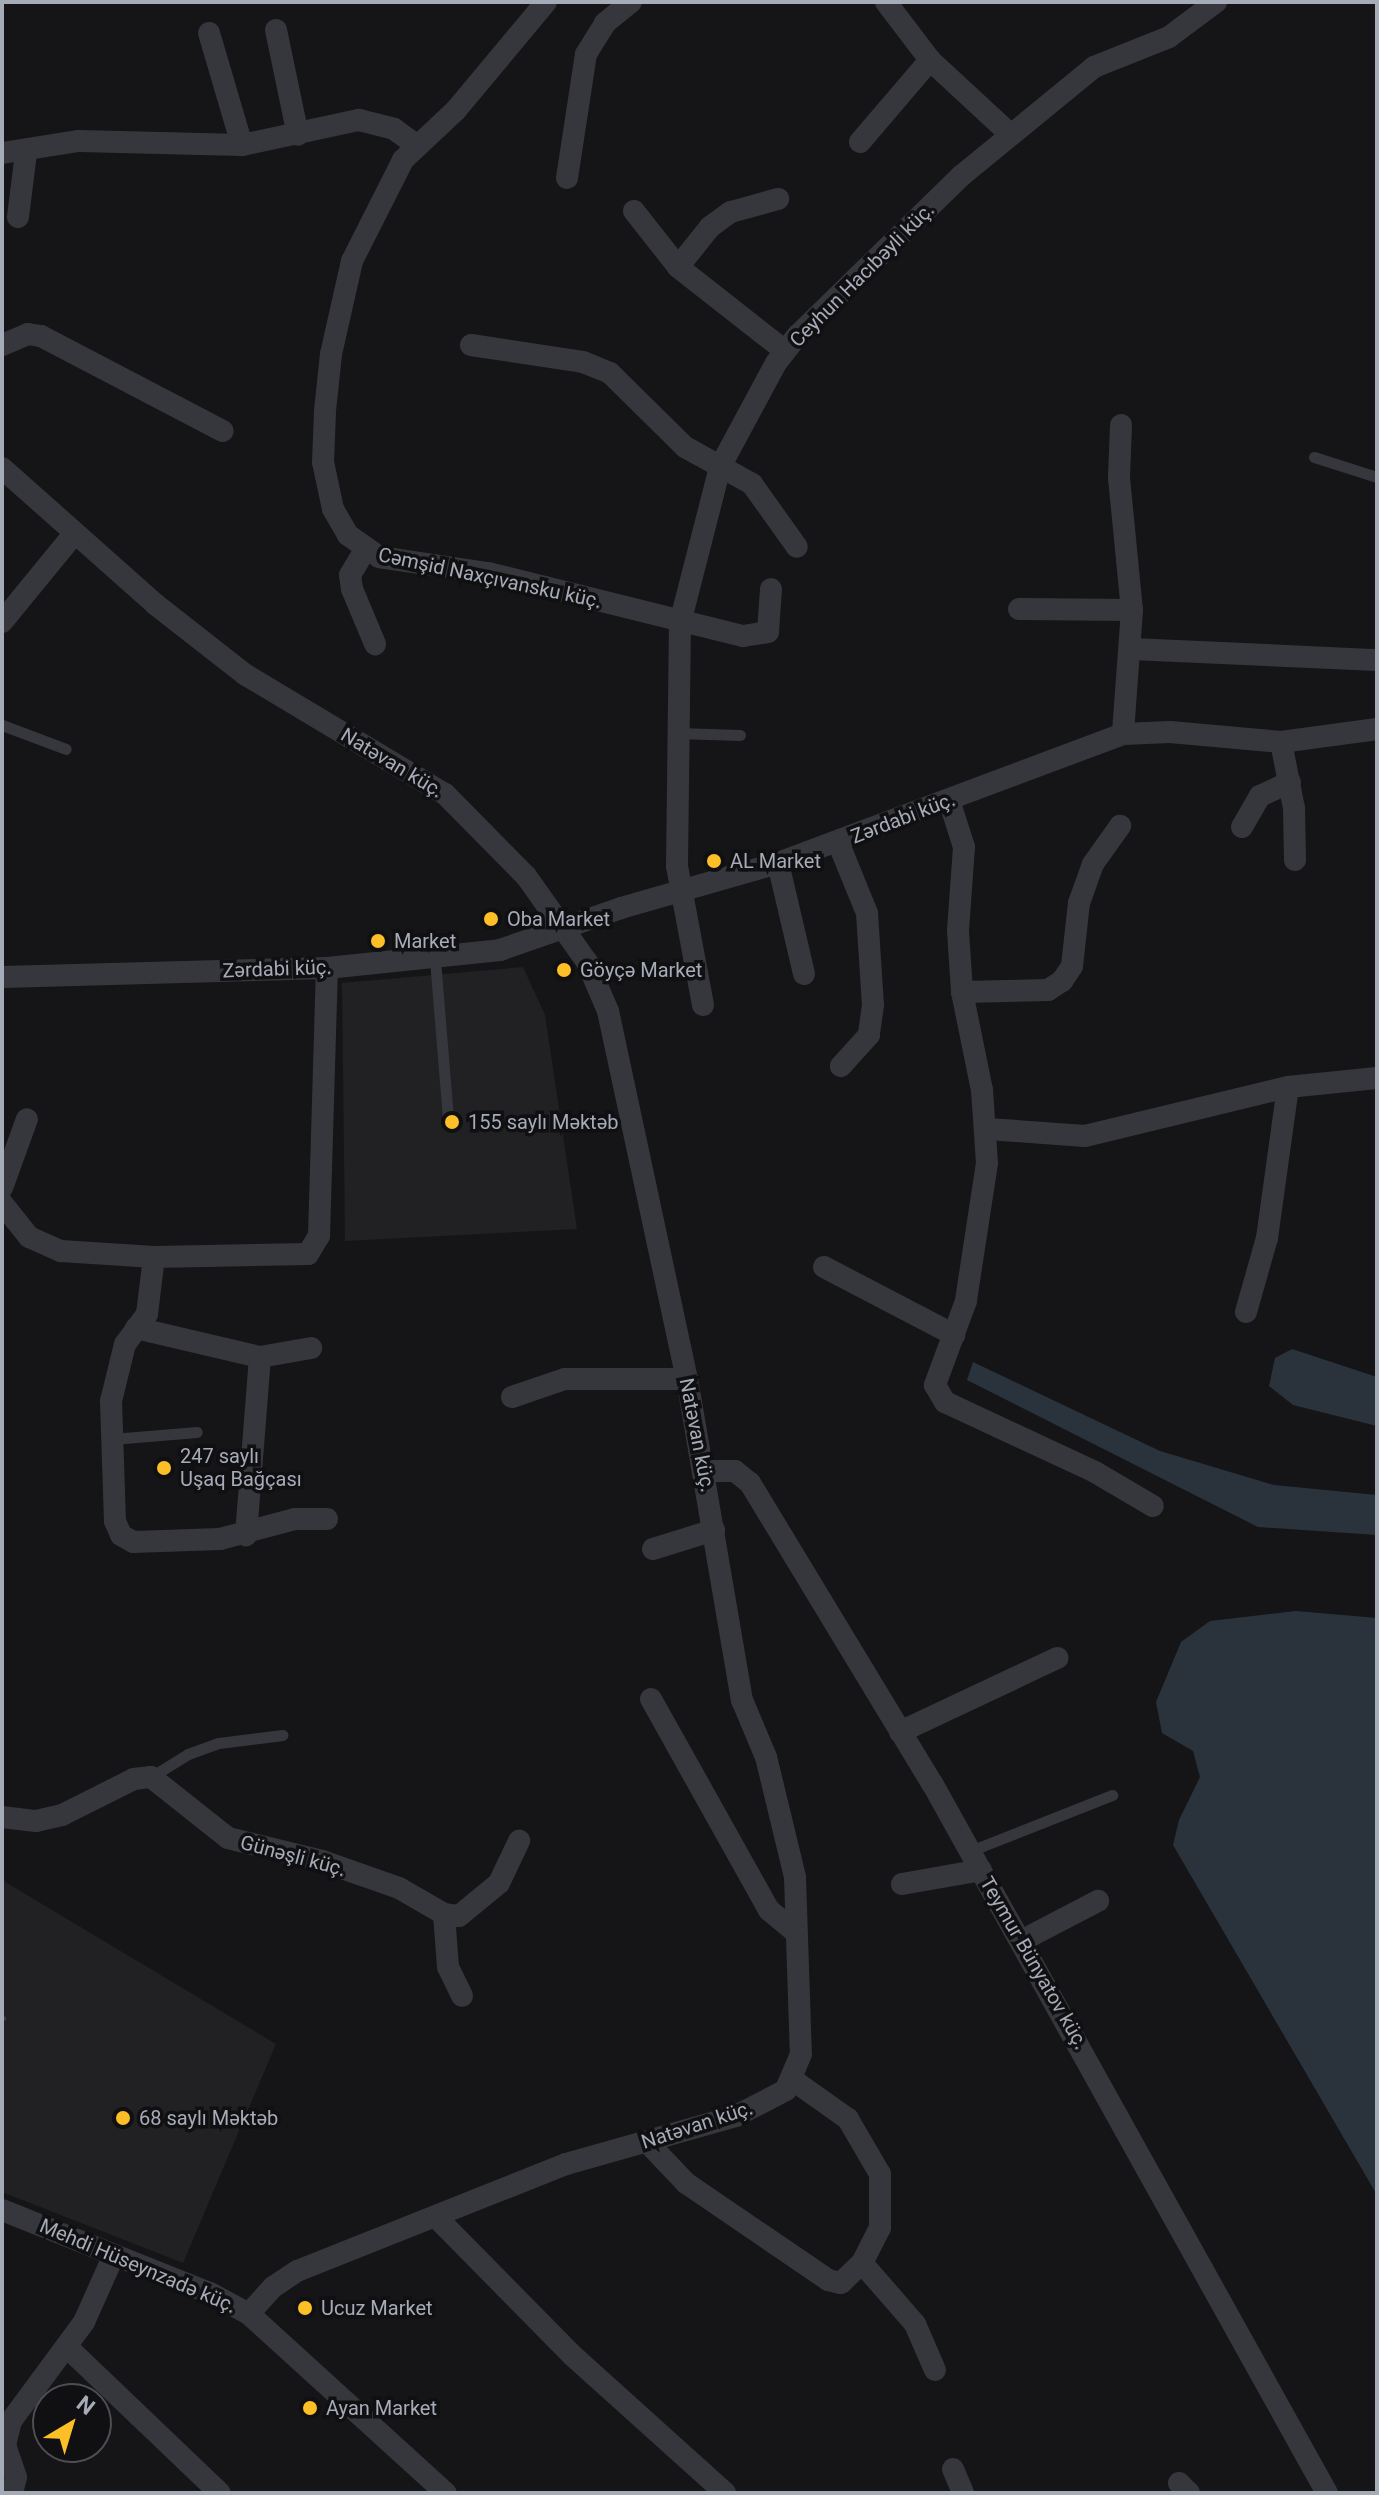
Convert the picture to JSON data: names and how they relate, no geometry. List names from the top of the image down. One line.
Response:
{"streets":{"street":["Ceyhun Hacıbəyli küç.","Cəmşid Naxçıvansku küç.","Natəvan küç.","Zərdabi küç.","Günəşli küç.","Teymur Bünyatov küç.","Mehdi Hüseynzadə küç."]},"crossings":[["Ceyhun Hacıbəyli küç.","Cəmşid Naxçıvansku küç."],["Ceyhun Hacıbəyli küç.","Zərdabi küç."],["Natəvan küç.","Zərdabi küç."],["Natəvan küç.","Teymur Bünyatov küç."],["Natəvan küç.","Mehdi Hüseynzadə küç."]],"places":["AL Market","Oba Market","Market","Göyçə Market","155 saylı Məktəb","247 saylı Uşaq Bağçası","68 saylı Məktəb","Ucuz Market","Ayan Market"],"north":"top right"}
